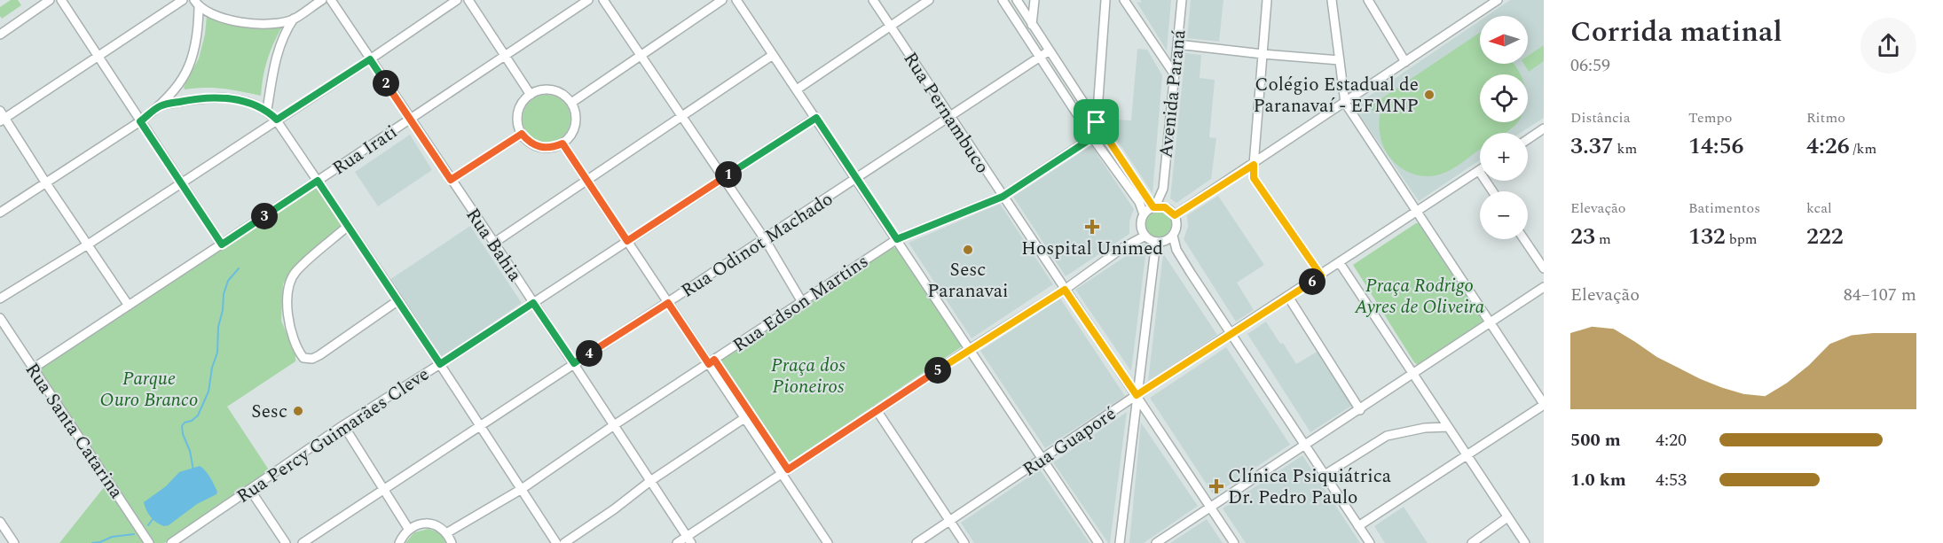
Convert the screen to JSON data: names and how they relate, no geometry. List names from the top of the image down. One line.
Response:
{"streets":{"street":["Avenida Paraná","Rua Pernambuco","Rua Irati","Rua Bahia","Rua Odinot Machado","Rua Edson Martins","Rua Santa Catarina","Rua Percy Guimarães Cleve","Rua Guaporé"]},"crossings":[["Rua Pernambuco","Rua Odinot Machado"],["Rua Pernambuco","Rua Edson Martins"],["Rua Pernambuco","Rua Guaporé"],["Rua Irati","Rua Bahia"],["Rua Irati","Rua Santa Catarina"],["Rua Bahia","Rua Odinot Machado"],["Rua Bahia","Rua Edson Martins"],["Rua Bahia","Rua Percy Guimarães Cleve"]],"parks":["Praça Rodrigo Ayres de Oliveira","Praça dos Pioneiros","Parque Ouro Branco"],"places":{"other":["Colégio Estadual de Paranavaí - EFMNP","Sesc Paranavai","Sesc"],"health":["Hospital Unimed","Clínica Psiquiátrica Dr. Pedro Paulo"]},"north":"left","page":{"heading":["Corrida matinal","06:59"],"map_buttons":["+","−"],"pins":["2","1","3","6","4","5"],"stats":[["Distância","3.37 km"],["Tempo","14:56"],["Ritmo","4:26 /km"],["Elevação","23 m"],["Batimentos","132 bpm"],["kcal","222"]],"chart":["Elevação","84–107 m"],"list":[{"name":"500 m","note":"4:20"},{"name":"1.0 km","note":"4:53"}]}}
